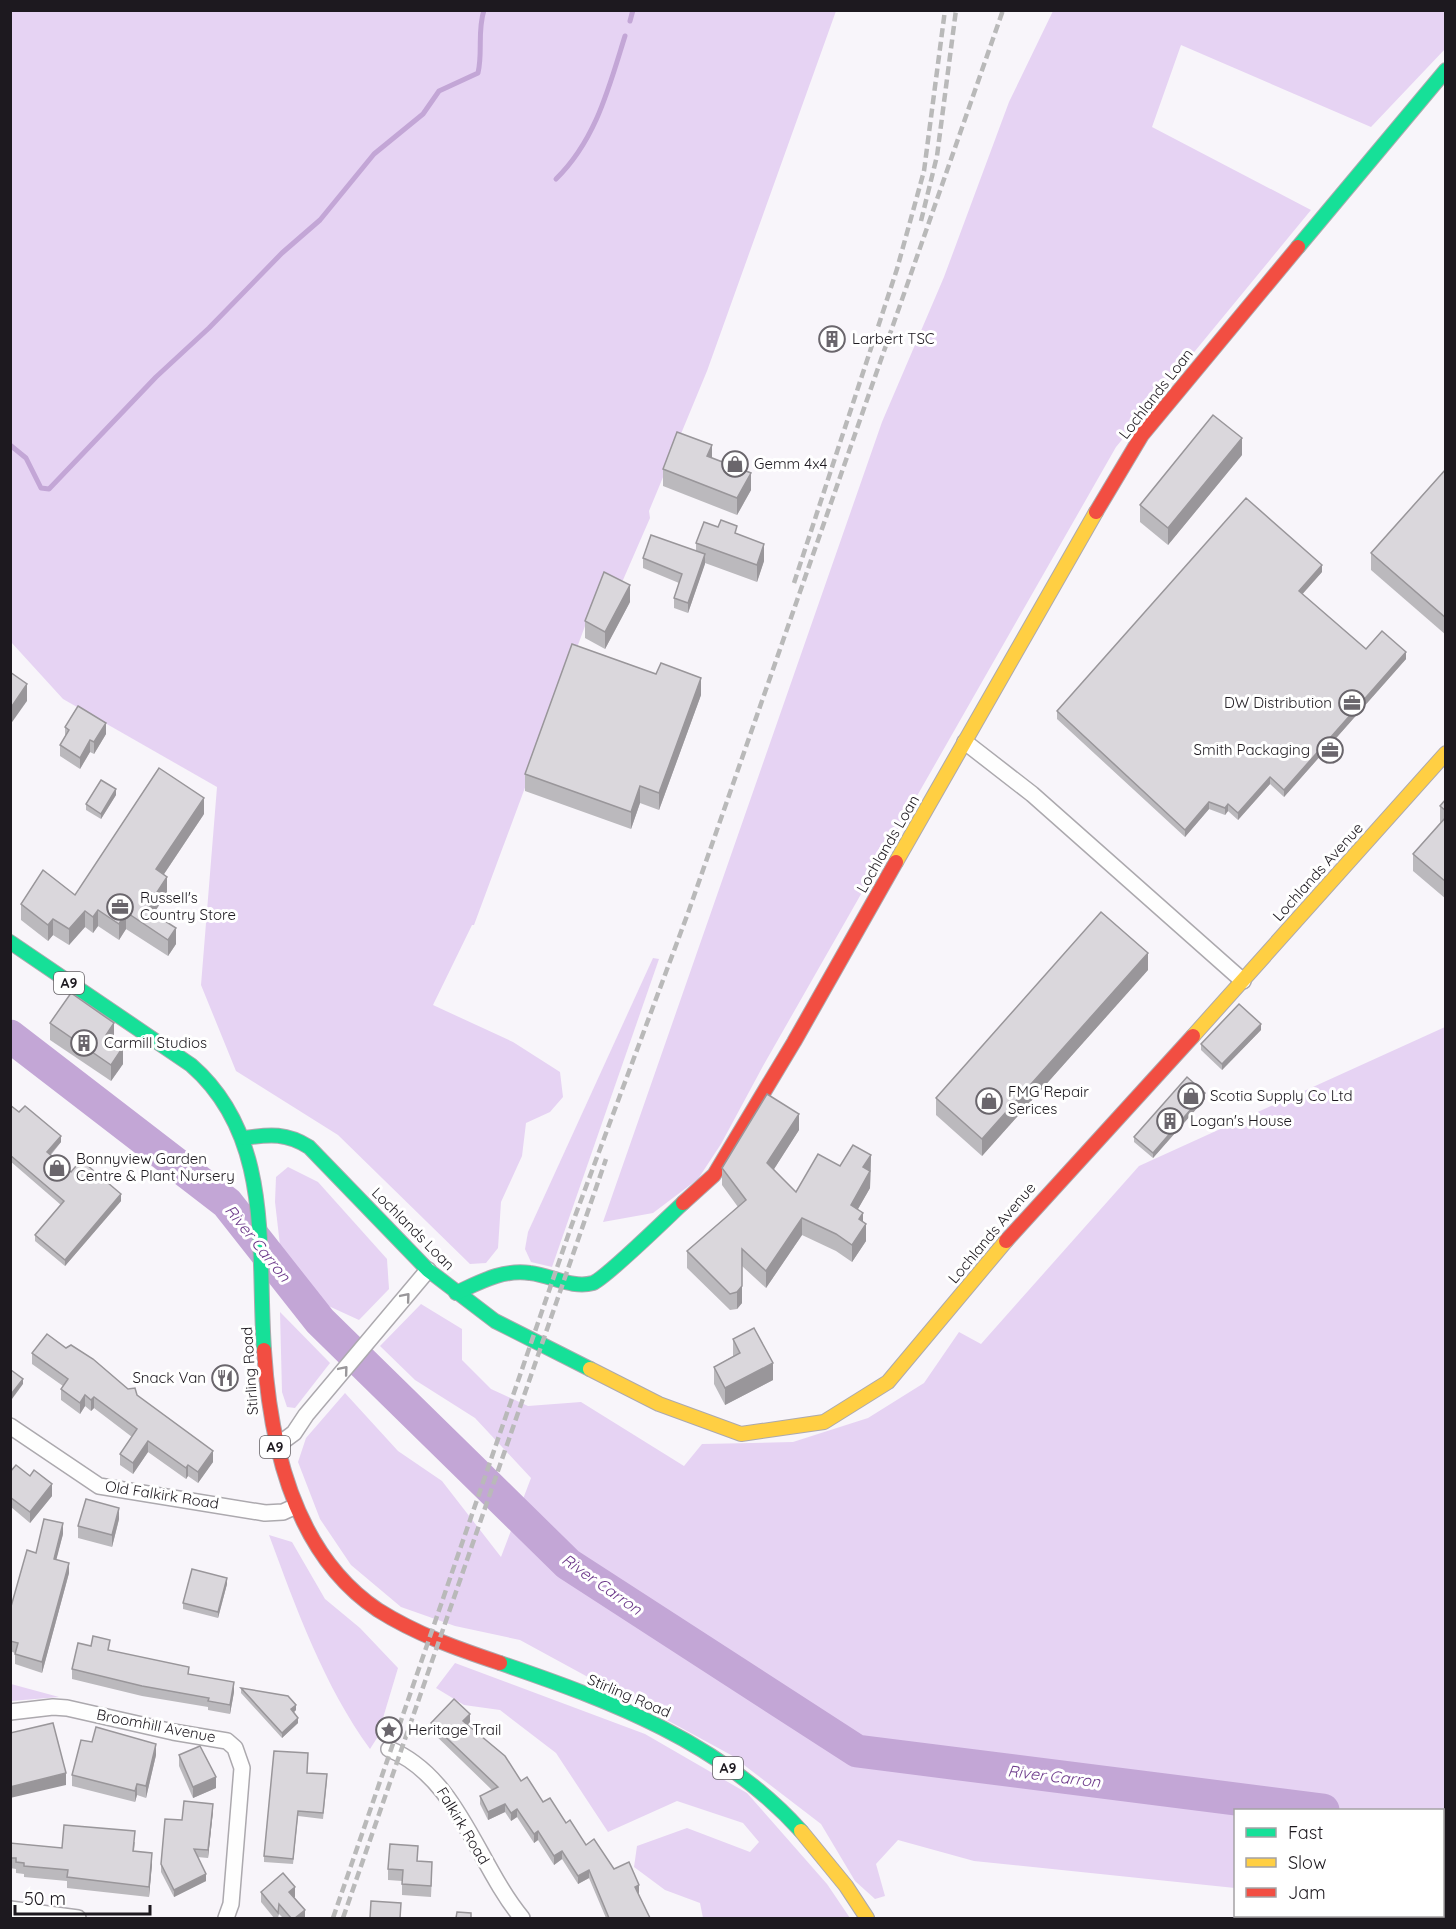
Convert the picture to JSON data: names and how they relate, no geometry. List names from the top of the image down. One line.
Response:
{"streets":{"street":["Lochlands Loan","Lochlands Avenue","A9","Stirling Road","Old Falkirk Road","Broomhill Avenue","Falkirk Road"]},"crossings":[["Lochlands Loan","Lochlands Avenue"],["Lochlands Loan","Stirling Road"],["Stirling Road","Old Falkirk Road"]],"water":["River Carron"],"places":{"building":["Larbert TSC","Carmill Studios","Logan's House"],"shop":["Gemm 4x4","Scotia Supply Co Ltd","FMG Repair Serices","Bonnyview Garden Centre & Plant Nursery"],"office":["DW Distribution","Smith Packaging","Russell's Country Store"],"restaurant":["Snack Van"],"place":["Heritage Trail"]},"legend":["Fast","Slow","Jam"],"scale_bar":"50 m"}
